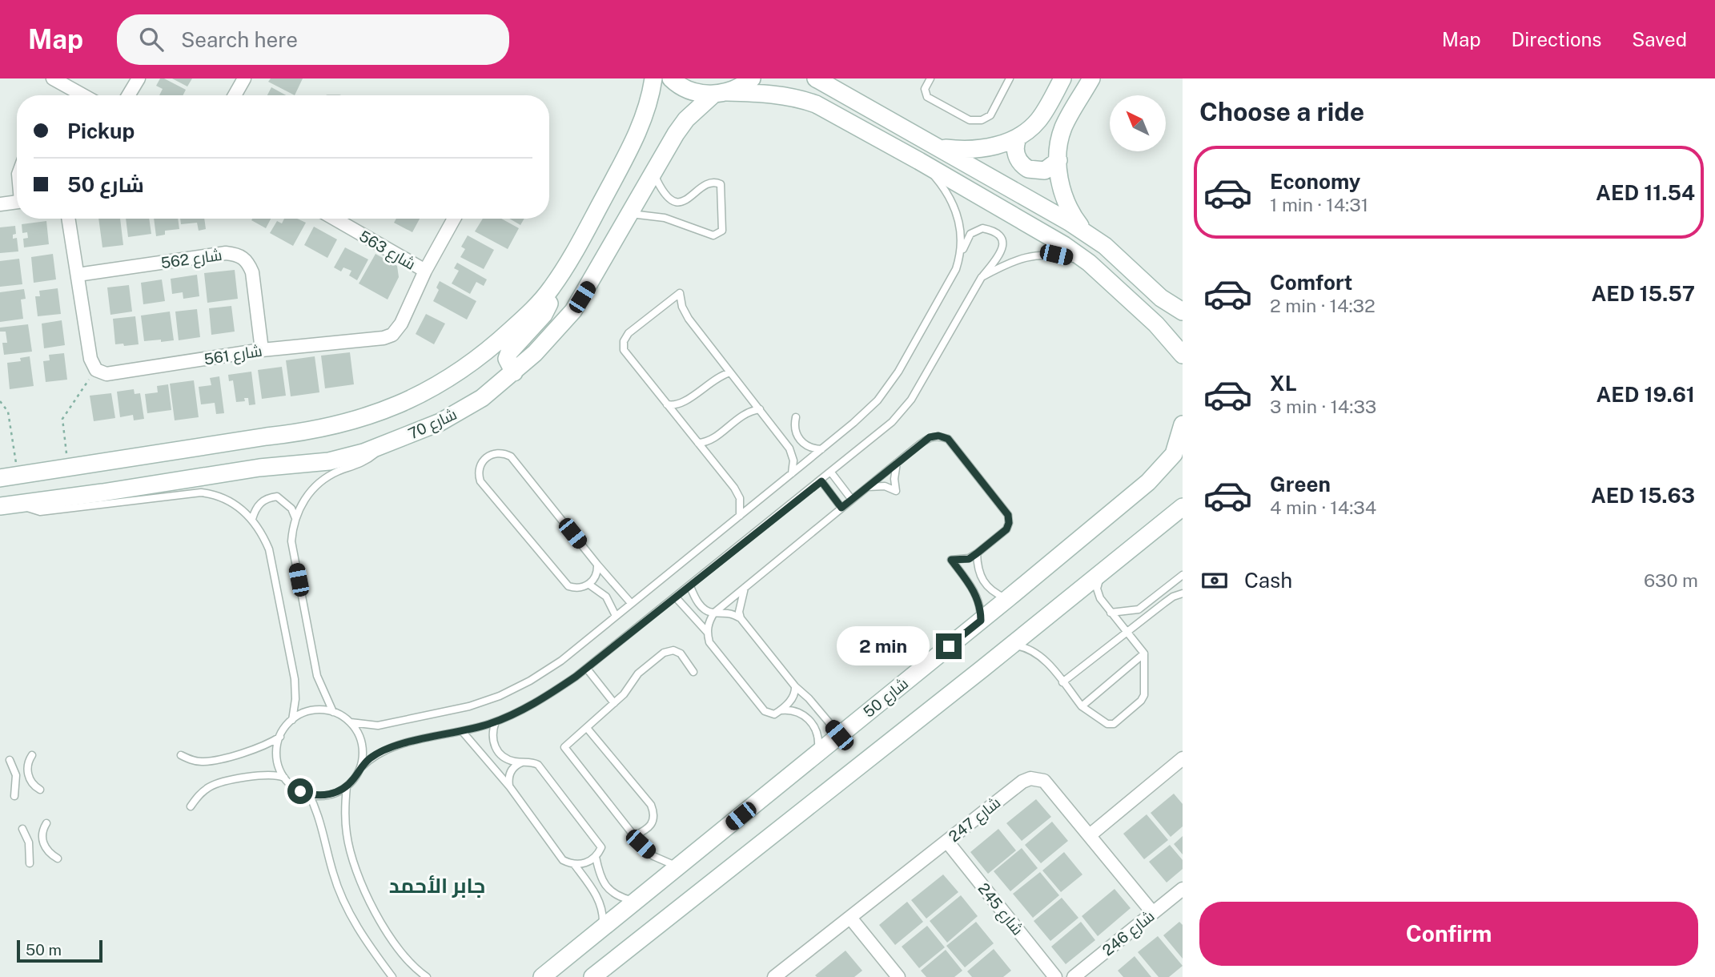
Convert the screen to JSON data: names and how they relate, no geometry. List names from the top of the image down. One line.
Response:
{"streets":{"main road":["شارع 70","شارع 50"],"street":["شارع 563","شارع 562","شارع 561","شارع 247","شارع 245","شارع 246"]},"crossings":[["شارع 563","شارع 561"],["شارع 562","شارع 561"],["شارع 247","شارع 245"],["شارع 247","شارع 246"]],"districts":["جابر الأحمد"],"scale_bar":"50 m","north":"top left","page":{"header":"Map","search":"Search here","nav":["Map","Directions","Saved"],"heading":"Choose a ride","banner":["Pickup","شارع 50"],"list":[{"name":"Economy","note":"1 min · 14:31","value":"AED 11.54"},{"name":"Comfort","note":"2 min · 14:32","value":"AED 15.57"},{"name":"XL","note":"3 min · 14:33","value":"AED 19.61"},{"name":"Green","note":"4 min · 14:34","value":"AED 15.63"}],"pay":["Cash","630 m"],"bubble":"2 min","buttons":"Confirm","scale":"50 m"}}
